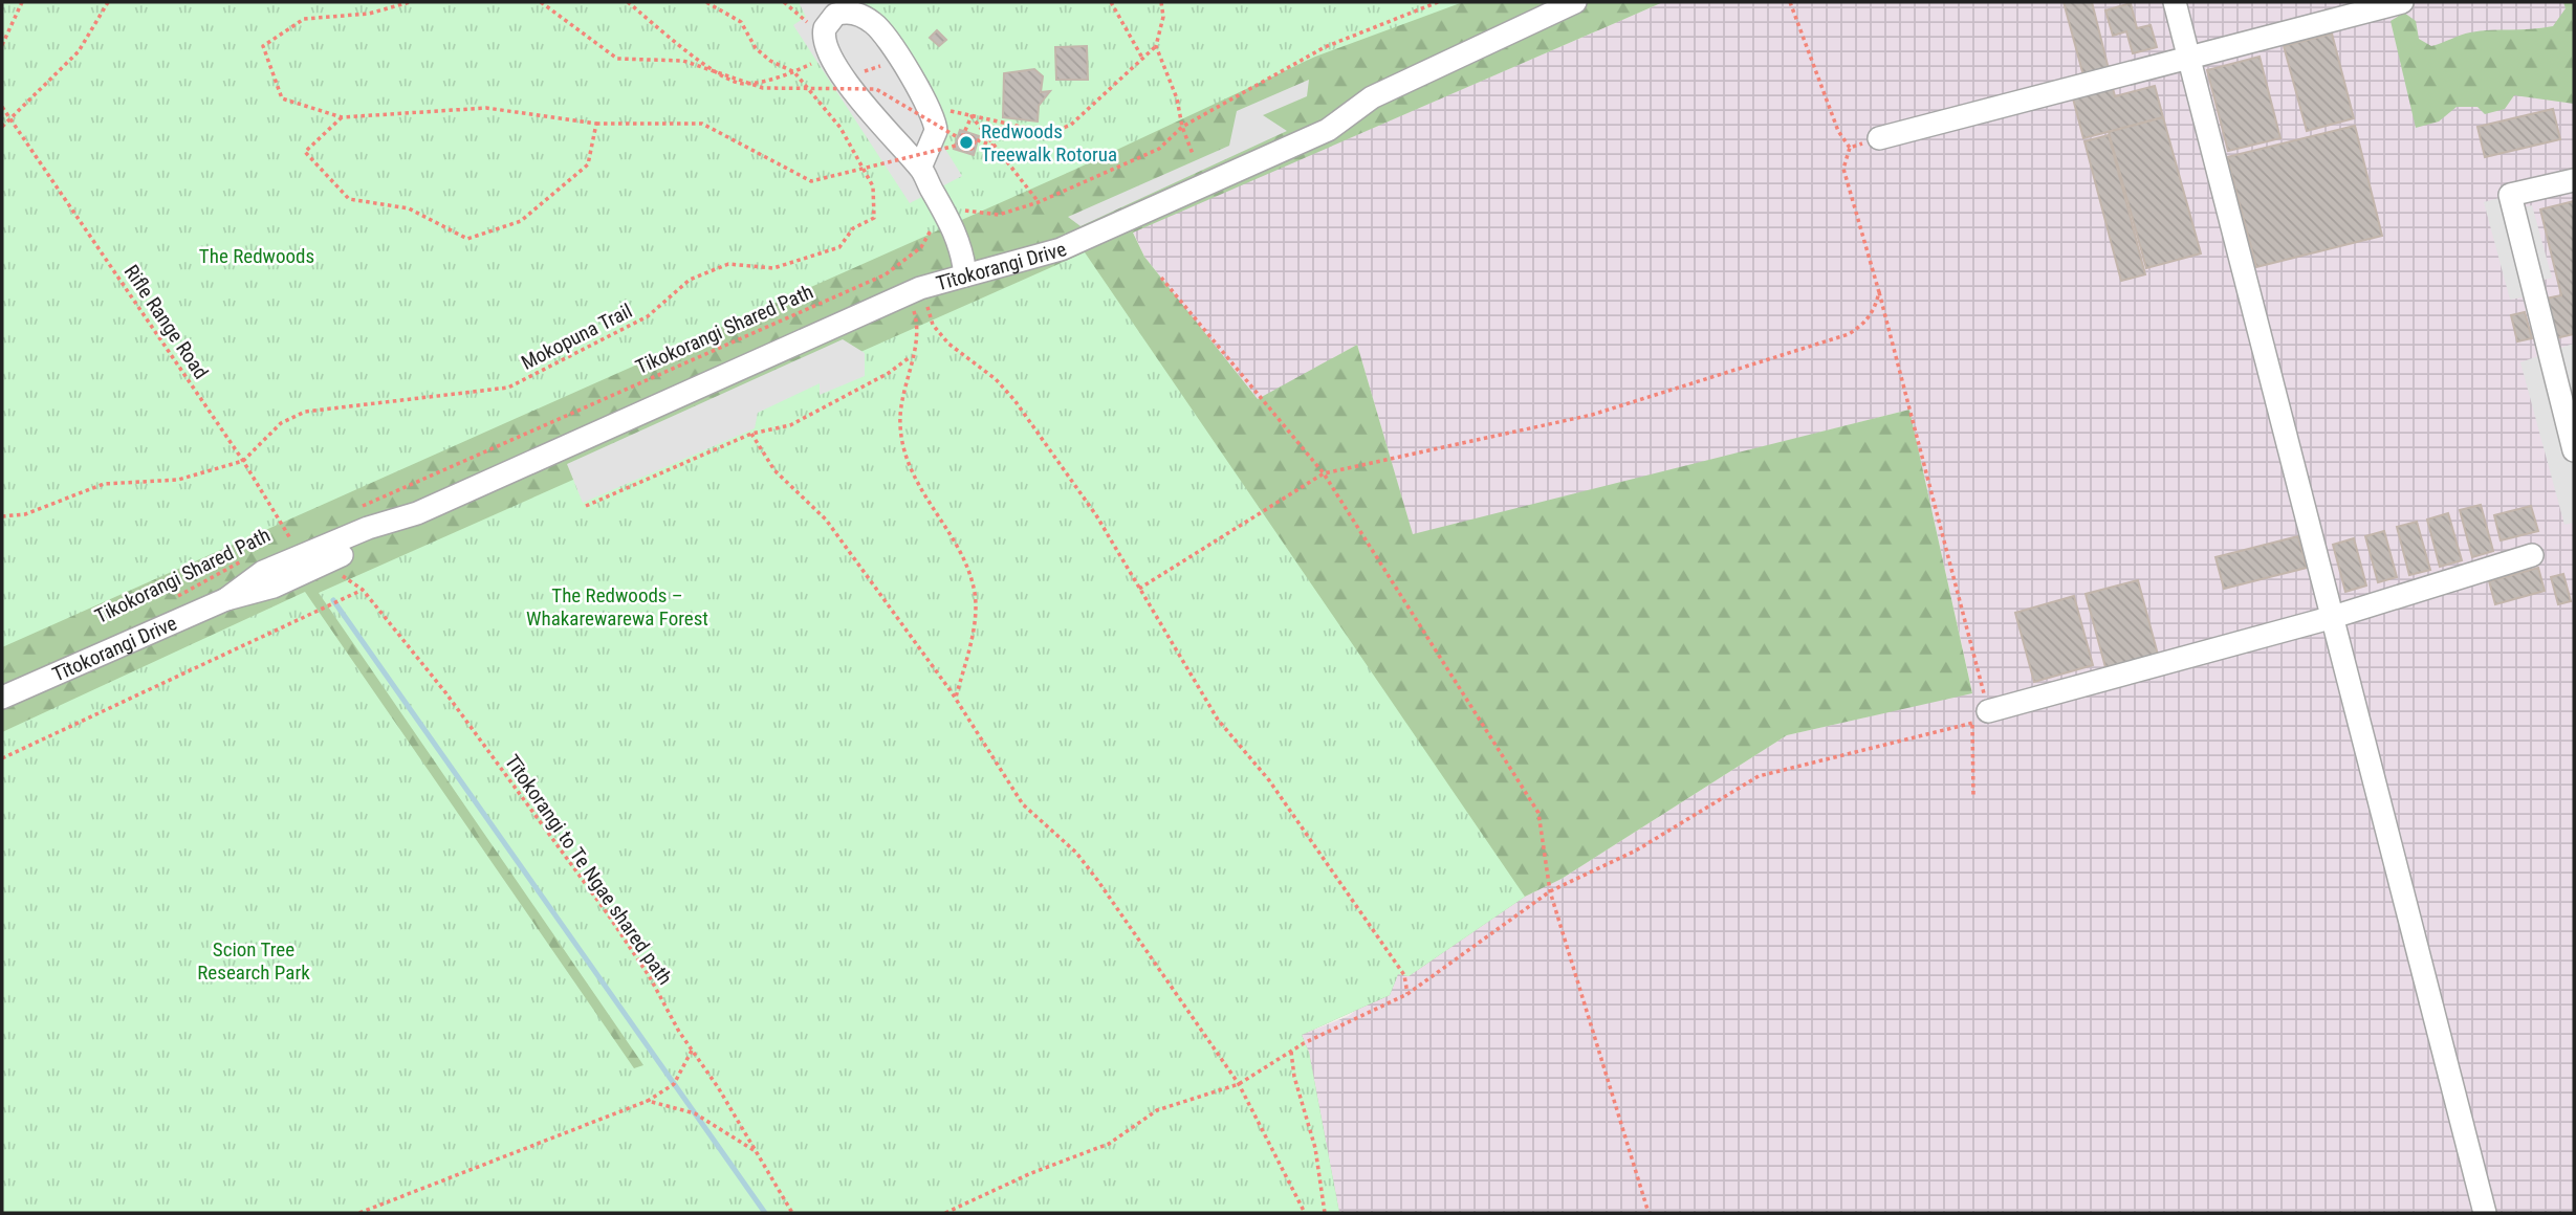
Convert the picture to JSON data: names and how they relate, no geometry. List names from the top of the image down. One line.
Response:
{"streets":{"street":["Tītokorangi Drive"],"path":["Rifle Range Road","Tikokorangi Shared Path","Mokopuna Trail","Tītokorangi to Te Ngae shared path"]},"crossings":[["Tītokorangi Drive","Rifle Range Road"],["Tītokorangi Drive","Tikokorangi Shared Path"],["Rifle Range Road","Tikokorangi Shared Path"],["Rifle Range Road","Mokopuna Trail"]],"parks":["The Redwoods","The Redwoods – Whakarewarewa Forest","Scion Tree Research Park"],"places":["Redwoods Treewalk Rotorua"]}
